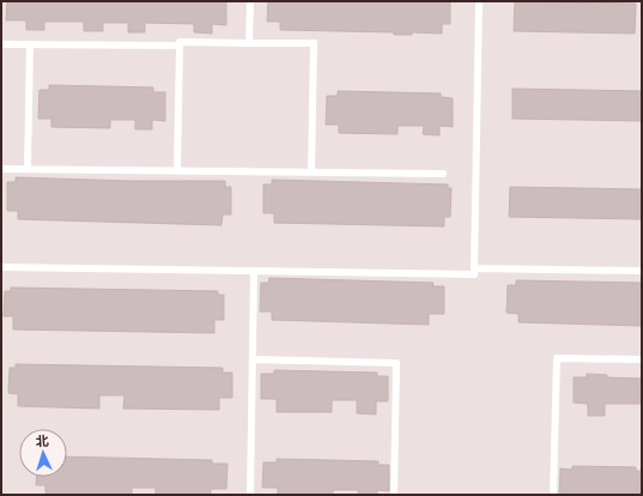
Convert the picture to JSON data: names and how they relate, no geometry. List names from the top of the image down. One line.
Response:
{"north":"top"}
